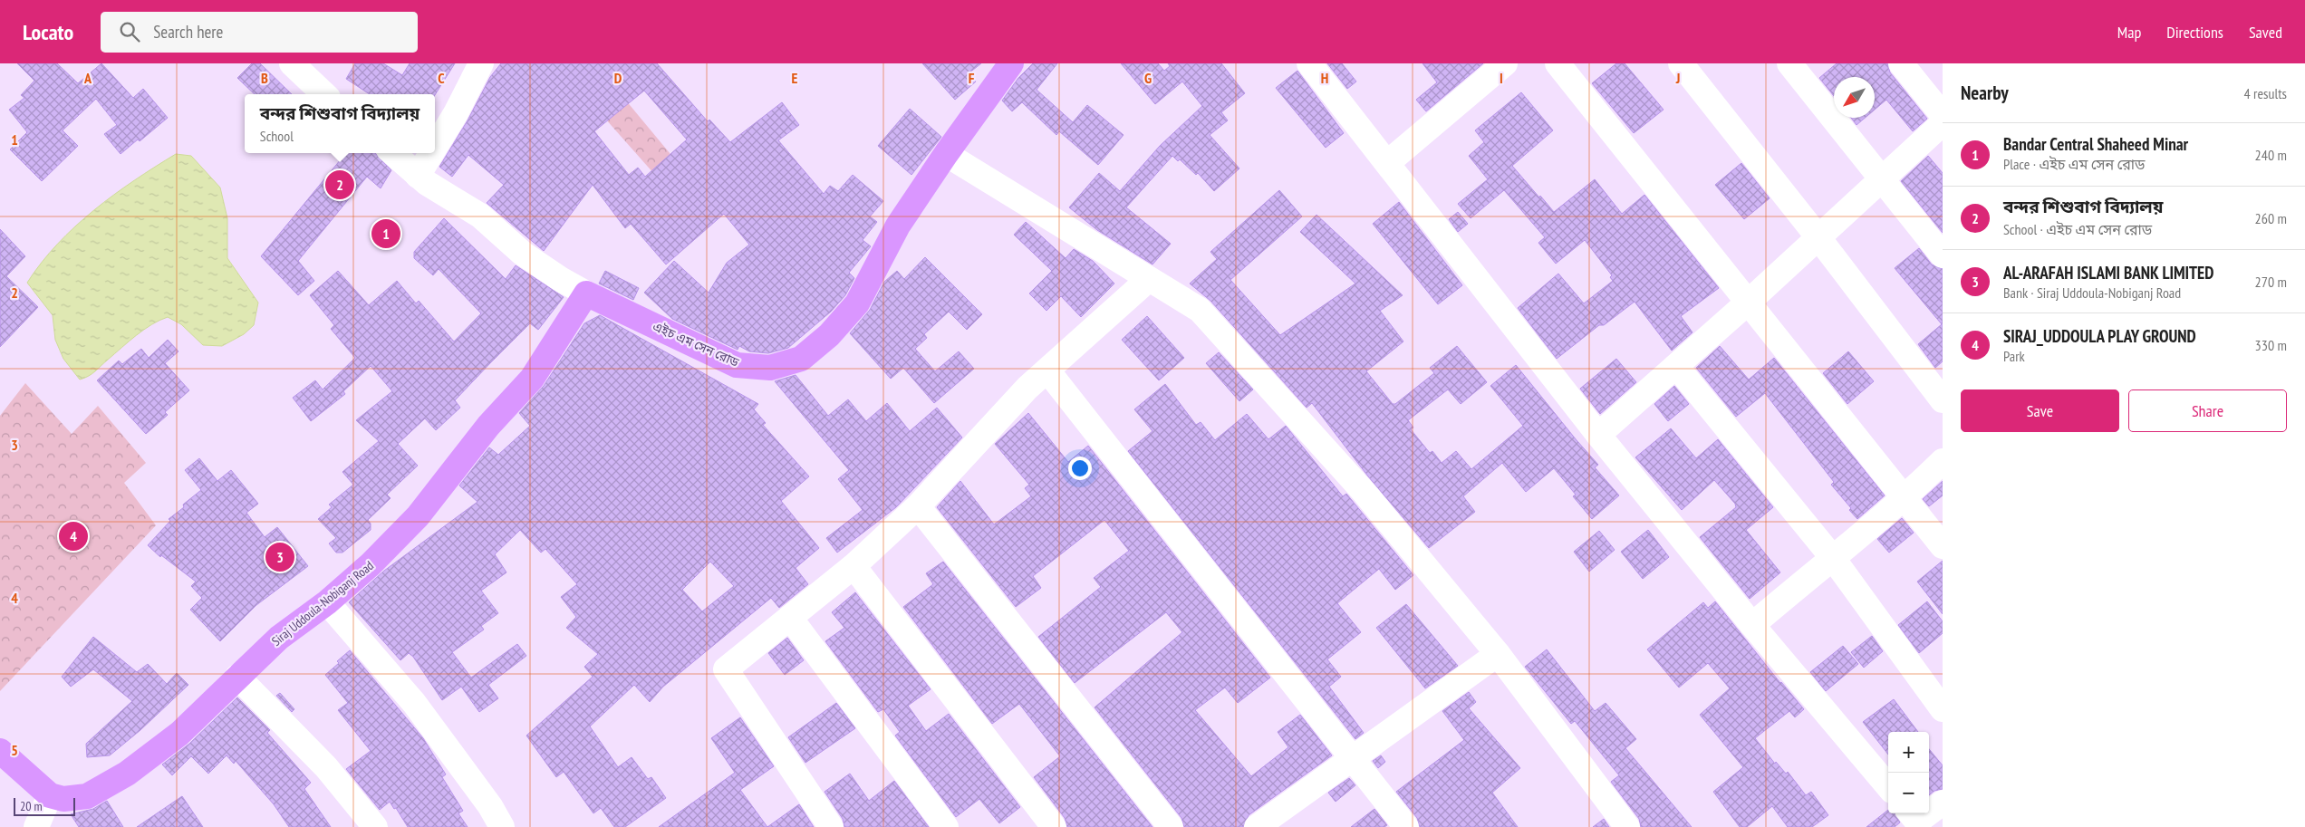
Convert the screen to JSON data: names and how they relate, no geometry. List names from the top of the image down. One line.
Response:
{"streets":{"main road":["এইচ এম সেন রোড","Siraj Uddoula-Nobiganj Road"]},"crossings":[["এইচ এম সেন রোড","Siraj Uddoula-Nobiganj Road"]],"scale_bar":"20 m","north":"bottom left","page":{"header":"Locato","search":"Search here","nav":["Map","Directions","Saved"],"heading":["Nearby","4 results"],"popup":["বন্দর শিশুবাগ বিদ্যালয়","School"],"list":[{"mark":"1","name":"Bandar Central Shaheed Minar","note":"Place · এইচ এম সেন রোড","value":"240 m"},{"mark":"2","name":"বন্দর শিশুবাগ বিদ্যালয়","note":"School · এইচ এম সেন রোড","value":"260 m"},{"mark":"3","name":"AL-ARAFAH ISLAMI BANK LIMITED","note":"Bank · Siraj Uddoula-Nobiganj Road","value":"270 m"},{"mark":"4","name":"SIRAJ_UDDOULA PLAY GROUND","note":"Park","value":"330 m"}],"pins":["2","1","4","3"],"buttons":["Save","Share"],"map_buttons":["+","−"],"scale":"20 m"},"grid":{"columns":["A","B","C","D","E","F","G","H","I","J"],"rows":["1","2","3","4","5"]}}
